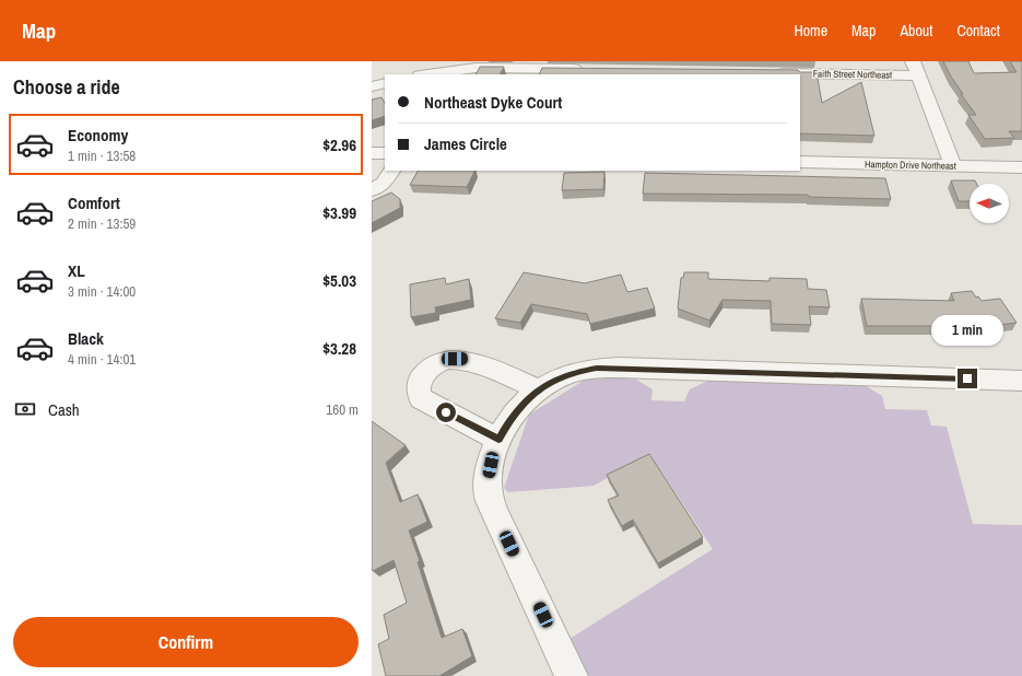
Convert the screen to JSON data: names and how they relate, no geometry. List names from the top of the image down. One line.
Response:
{"streets":{"street":["Faith Street Northeast","Hampton Drive Northeast"]},"north":"left","page":{"header":"Map","nav":["Home","Map","About","Contact"],"heading":"Choose a ride","banner":["Northeast Dyke Court","James Circle"],"list":[{"name":"Economy","note":"1 min · 13:58","value":"$2.96"},{"name":"Comfort","note":"2 min · 13:59","value":"$3.99"},{"name":"XL","note":"3 min · 14:00","value":"$5.03"},{"name":"Black","note":"4 min · 14:01","value":"$3.28"}],"bubble":"1 min","pay":["Cash","160 m"],"buttons":"Confirm"}}
